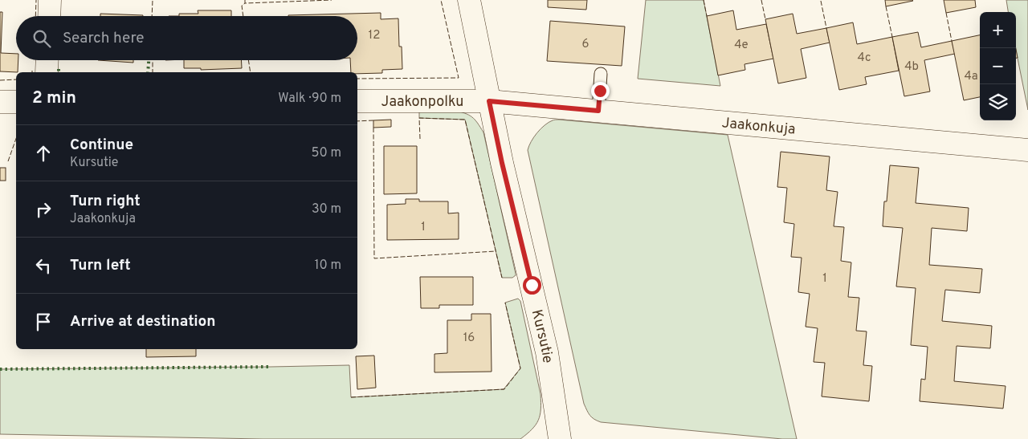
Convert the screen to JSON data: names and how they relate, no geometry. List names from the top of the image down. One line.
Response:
{"streets":{"street":["Jaakonpolku","Jaakonkuja","Kursutie"]},"crossings":[["Jaakonpolku","Jaakonkuja"],["Jaakonpolku","Kursutie"],["Jaakonkuja","Kursutie"]],"house_numbers":["12","6","4e","4c","4b","4a","1","1","16"],"page":{"map_buttons":["+","−"],"search":"Search here","heading":["2 min","Walk · 90 m"],"list":[["Continue","Kursutie","50 m"],["Turn right","Jaakonkuja","30 m"],["Turn left","10 m"],"Arrive at destination"]}}
